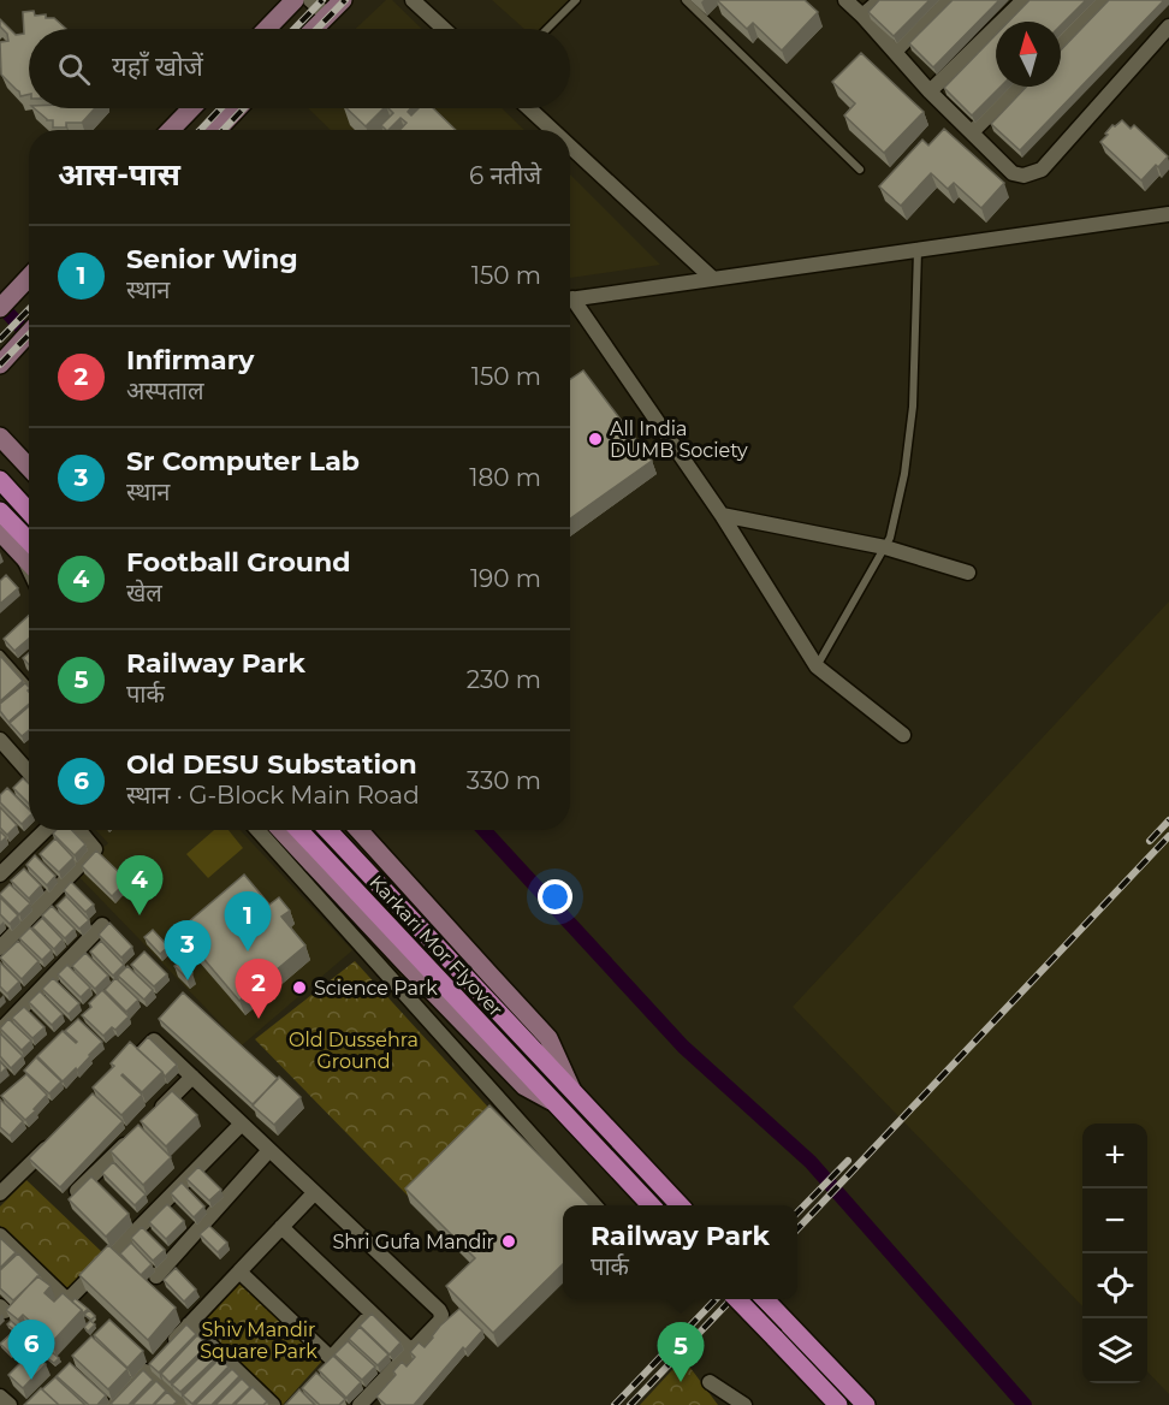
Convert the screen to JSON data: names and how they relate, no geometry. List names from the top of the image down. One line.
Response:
{"streets":{"main road":["Karkari Mor Flyover"]},"parks":["Old Dussehra Ground","Shiv Mandir Square Park"],"places":["All India DUMB Society","Science Park","Shri Gufa Mandir"],"north":"top","page":{"search":"यहाँ खोजें","heading":["आस-पास","6 नतीजे"],"list":[{"mark":"1","name":"Senior Wing","note":"स्थान","value":"150 m"},{"mark":"2","name":"Infirmary","note":"अस्पताल","value":"150 m"},{"mark":"3","name":"Sr Computer Lab","note":"स्थान","value":"180 m"},{"mark":"4","name":"Football Ground","note":"खेल","value":"190 m"},{"mark":"5","name":"Railway Park","note":"पार्क","value":"230 m"},{"mark":"6","name":"Old DESU Substation","note":"स्थान · G-Block Main Road","value":"330 m"}],"pins":["4","1","3","2","6","5"],"map_buttons":["+","−"],"popup":["Railway Park","पार्क"]}}
